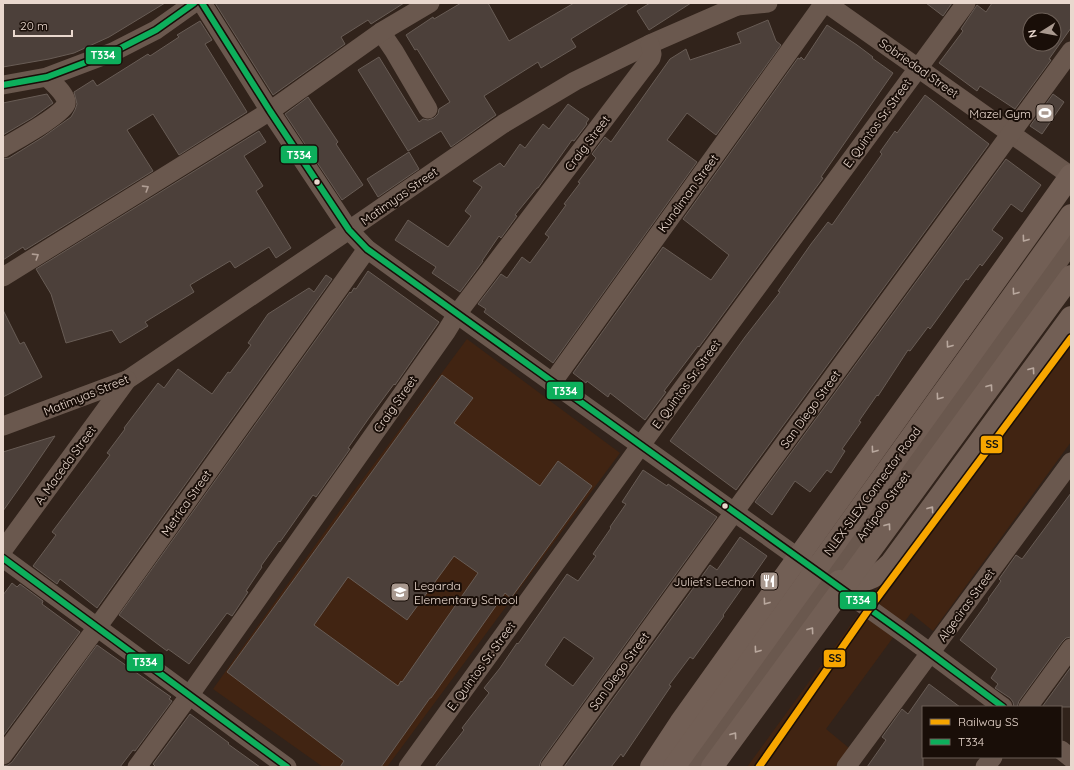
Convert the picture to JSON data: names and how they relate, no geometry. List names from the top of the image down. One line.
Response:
{"streets":{"highway":["NLEX-SLEX Connector Road"],"street":["Sobriedad Street","E. Quintos Sr. Street","Craig Street","Kundiman Street","Matimyas Street","San Diego Street","A. Maceda Street","Metrica Street","Antipolo Street","Algeciras Street"]},"crossings":[["Sobriedad Street","E. Quintos Sr. Street"],["Sobriedad Street","Kundiman Street"],["Sobriedad Street","San Diego Street"],["Craig Street","Matimyas Street"],["Matimyas Street","A. Maceda Street"]],"places":{"sports":["Mazel Gym"],"restaurant":["Juliet’s Lechon"],"school or university":["Legarda Elementary School"]},"lines":["transit line T334","rail line SS"],"legend":["Railway SS","T334"],"scale_bar":"20 m","north":"left"}
